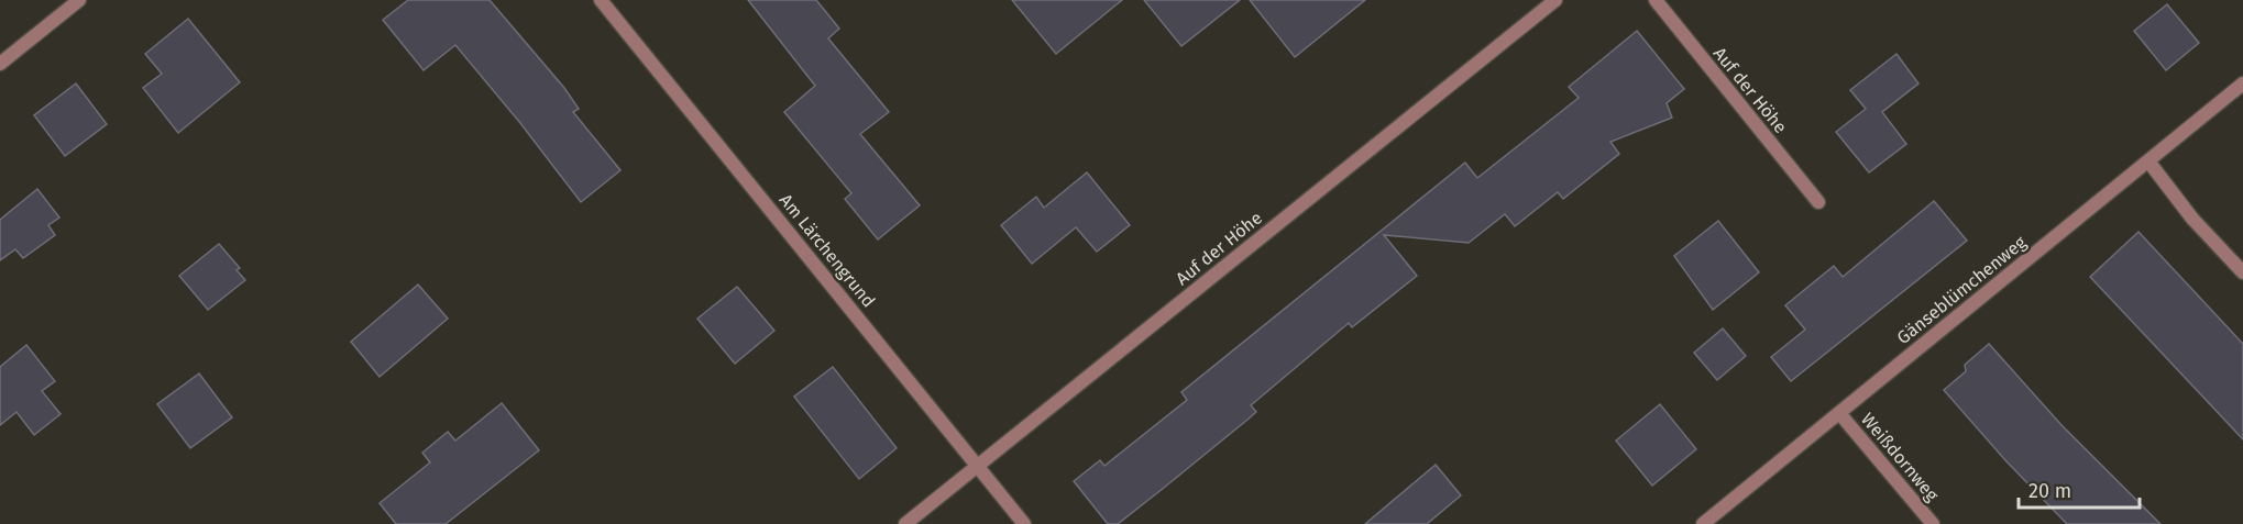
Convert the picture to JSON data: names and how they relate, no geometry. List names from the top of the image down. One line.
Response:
{"streets":{"street":["Auf der Höhe","Am Lärchengrund","Gänseblümchenweg","Weißdornweg"]},"crossings":[["Auf der Höhe","Am Lärchengrund"],["Gänseblümchenweg","Weißdornweg"]],"scale_bar":"20 m"}
